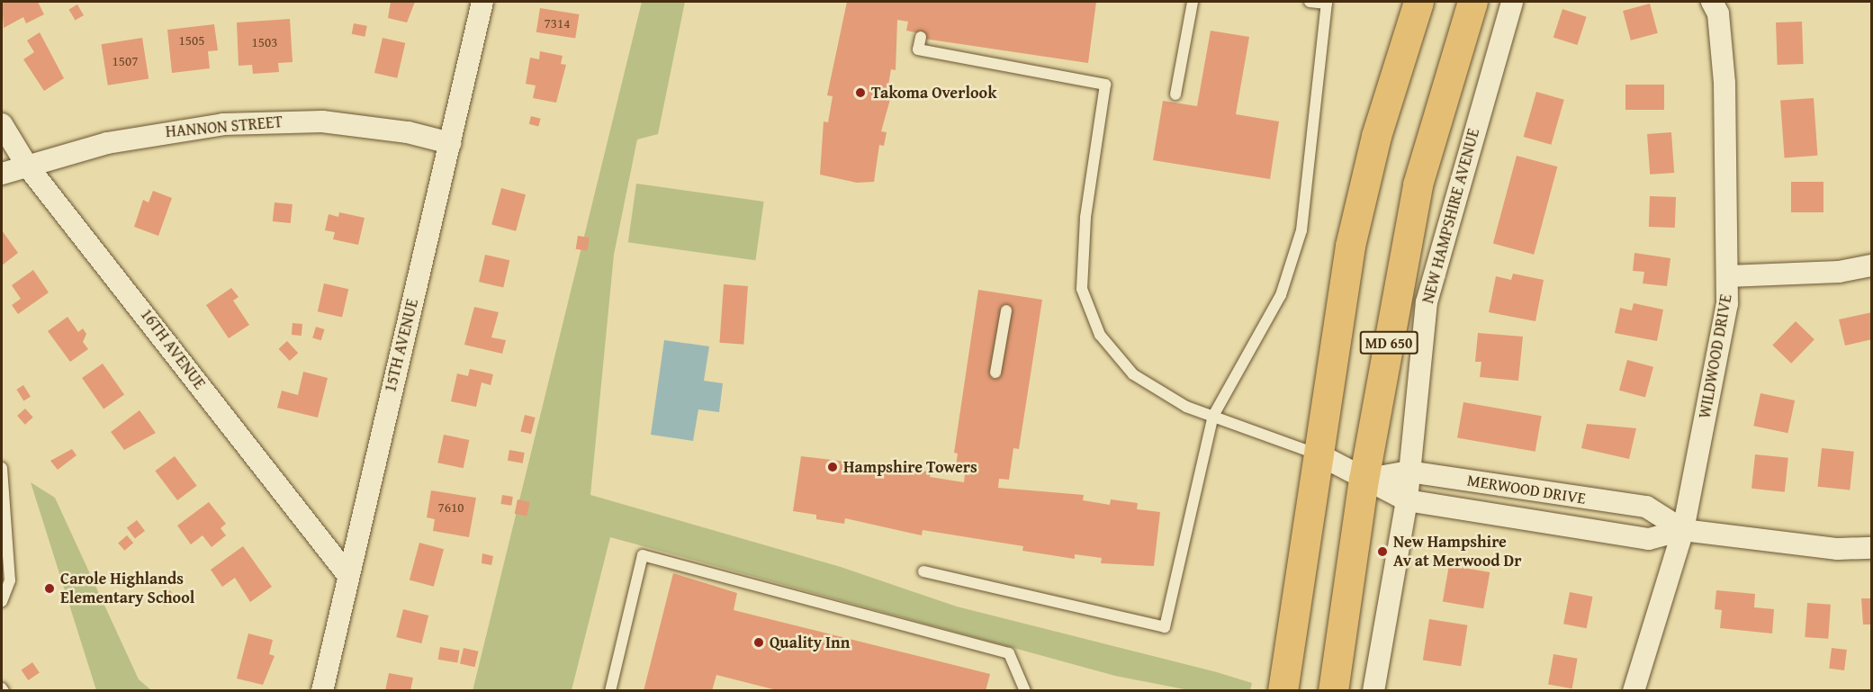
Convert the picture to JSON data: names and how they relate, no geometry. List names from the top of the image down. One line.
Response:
{"streets":{"main road":["NEW HAMPSHIRE AVENUE","MD 650"],"street":["HANNON STREET","15TH AVENUE","16TH AVENUE","WILDWOOD DRIVE","MERWOOD DRIVE"]},"crossings":[["HANNON STREET","15TH AVENUE"],["HANNON STREET","16TH AVENUE"],["NEW HAMPSHIRE AVENUE","MERWOOD DRIVE"],["MD 650","MERWOOD DRIVE"],["15TH AVENUE","16TH AVENUE"],["WILDWOOD DRIVE","MERWOOD DRIVE"]],"places":["Takoma Overlook","Hampshire Towers","New Hampshire Av at Merwood Dr","Carole Highlands Elementary School","Quality Inn"],"house_numbers":["7314","1505","1503","1507","7610"]}
